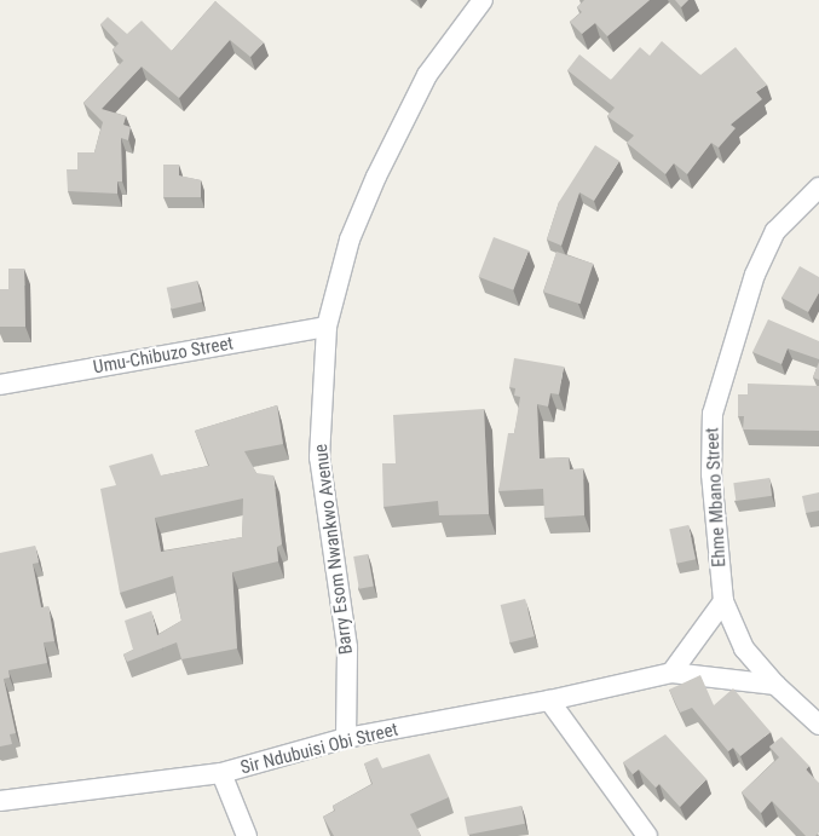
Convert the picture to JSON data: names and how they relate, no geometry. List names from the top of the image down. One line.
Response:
{"streets":{"street":["Umu-Chibuzo Street","Ehme Mbano Street","Barry Esom Nwankwo Avenue","Sir Ndubuisi Obi Street"]},"crossings":[["Umu-Chibuzo Street","Barry Esom Nwankwo Avenue"],["Ehme Mbano Street","Sir Ndubuisi Obi Street"],["Barry Esom Nwankwo Avenue","Sir Ndubuisi Obi Street"]]}
